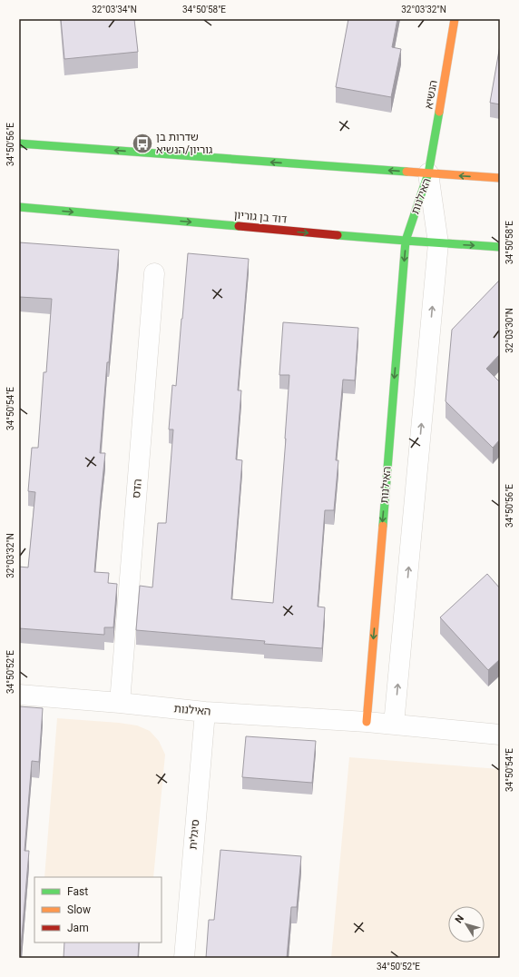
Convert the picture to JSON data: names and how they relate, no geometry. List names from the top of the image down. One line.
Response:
{"streets":{"main road":["הנשיא","האילנות","דוד בן גוריון"],"street":["הדס","סיגלית"]},"crossings":[["הנשיא","האילנות"],["האילנות","דוד בן גוריון"],["האילנות","הדס"],["האילנות","סיגלית"]],"places":{"bus stop":["שדרות בן גוריון/הנשיא"]},"legend":["Fast","Slow","Jam"],"north":"top left","coordinates":["32°03'34\"N","34°50'58\"E","32°03'32\"N","34°50'56\"E","32°03'30\"N","34°50'54\"E","34°50'52\"E"]}
